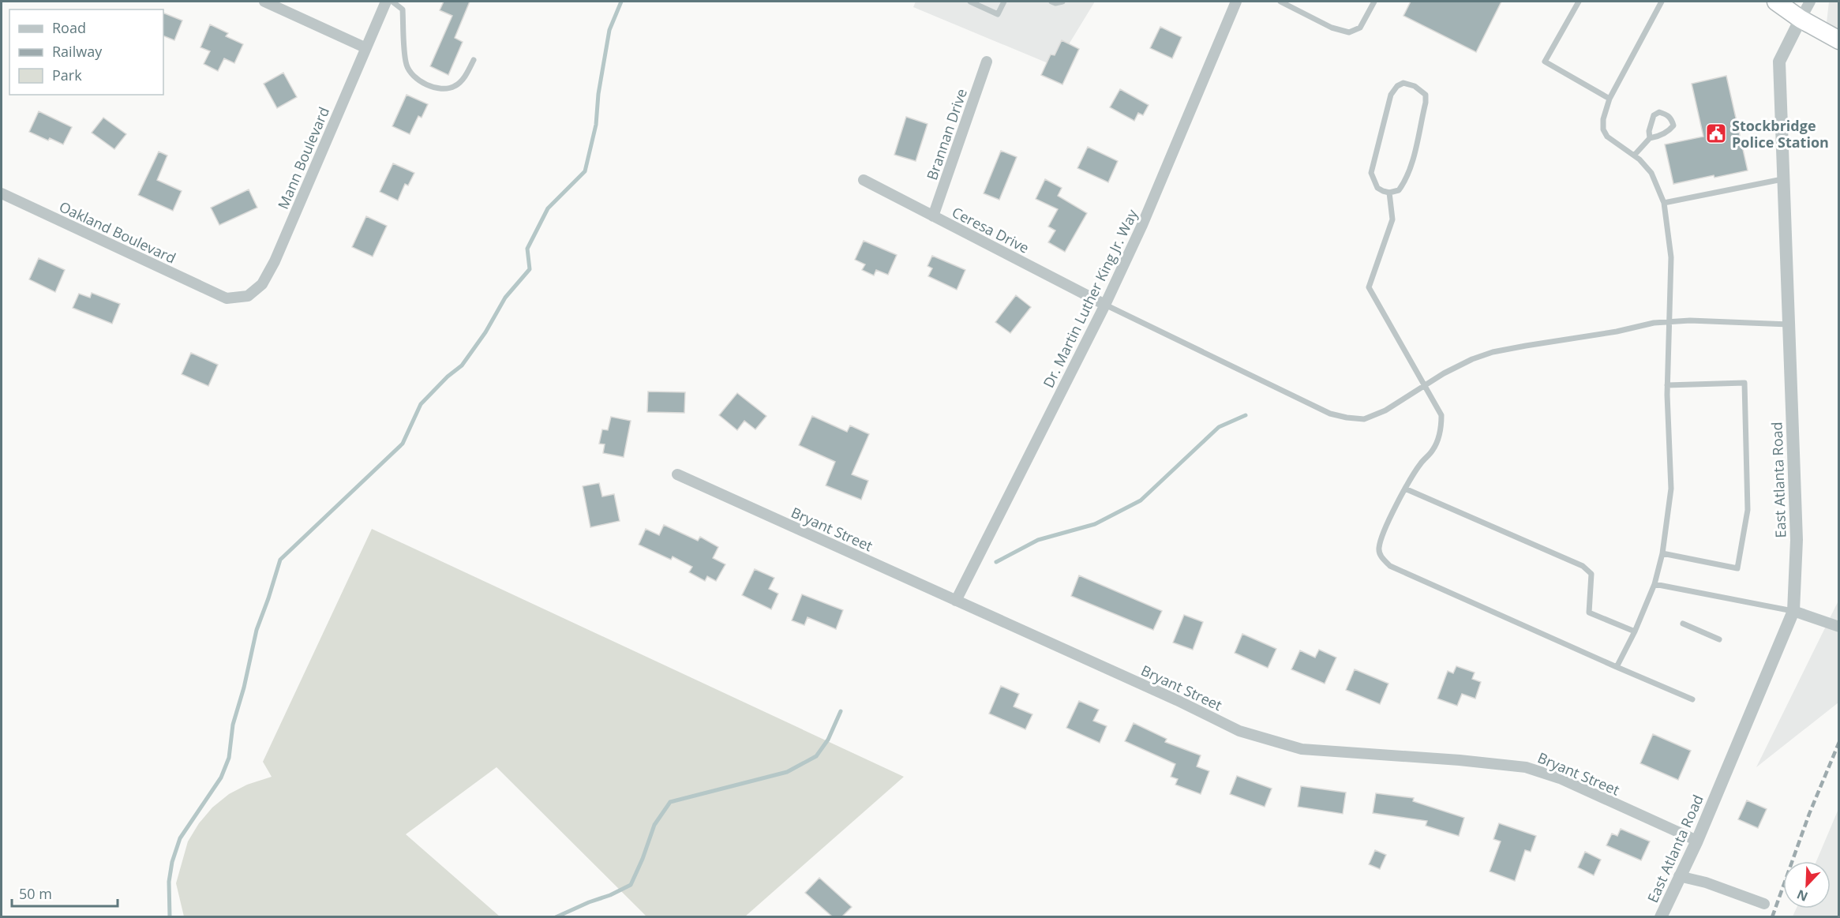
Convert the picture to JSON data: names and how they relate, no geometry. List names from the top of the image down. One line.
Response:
{"streets":{"street":["Brannan Drive","Mann Boulevard","Ceresa Drive","Oakland Boulevard","Dr. Martin Luther King Jr. Way","East Atlanta Road","Bryant Street"]},"crossings":[["Brannan Drive","Ceresa Drive"],["Mann Boulevard","Oakland Boulevard"],["Ceresa Drive","Dr. Martin Luther King Jr. Way"],["Dr. Martin Luther King Jr. Way","Bryant Street"],["East Atlanta Road","Bryant Street"]],"places":{"public building":["Stockbridge Police Station"]},"legend":["Road","Railway","Park"],"scale_bar":"50 m","north":"bottom left"}
